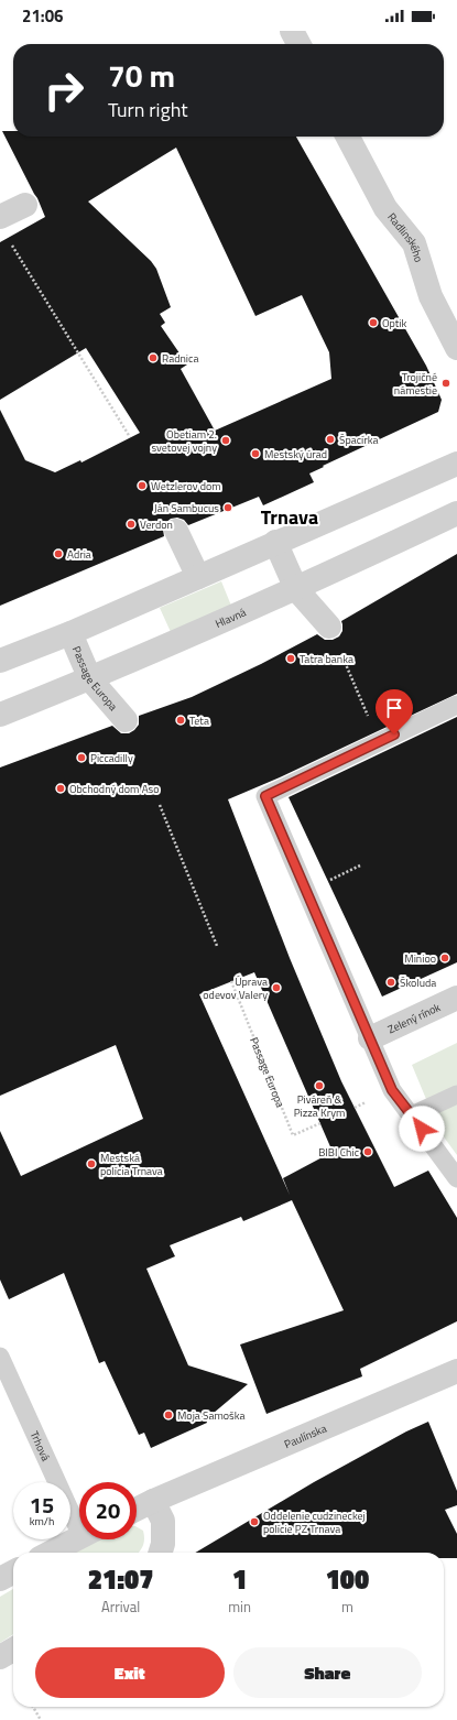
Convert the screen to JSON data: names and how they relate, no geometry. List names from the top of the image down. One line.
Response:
{"streets":{"street":["Radlinského","Hlavná","Passage Europa","Zelený rínok","Paulínska"],"lane":["Trhová"]},"crossings":[["Hlavná","Passage Europa"]],"districts":["Trnava"],"places":["Optik","Radnica","Trojičné námestie","Špacírka","Obetiam 2. svetovej vojny","Mestský úrad","Wetzlerov dom","Ján Sambucus","Verdon","Adria","Tatra banka","Teta","Piccadilly","Obchodný dom Aso","Minioo","Školuda","Úprava odevov Valery","Piváreň & Pizza Krym","BIBI Chic","Mestská polícia Trnava","Moja Samoška","Oddelenie cudzineckej polície PZ Trnava"],"page":{"status":"21:06","turn":["70 m","Turn right"],"speed":"15 km/h","limit":"20","eta":["21:07","Arrival","1","min","100","m"],"buttons":["Exit","Share"]}}
